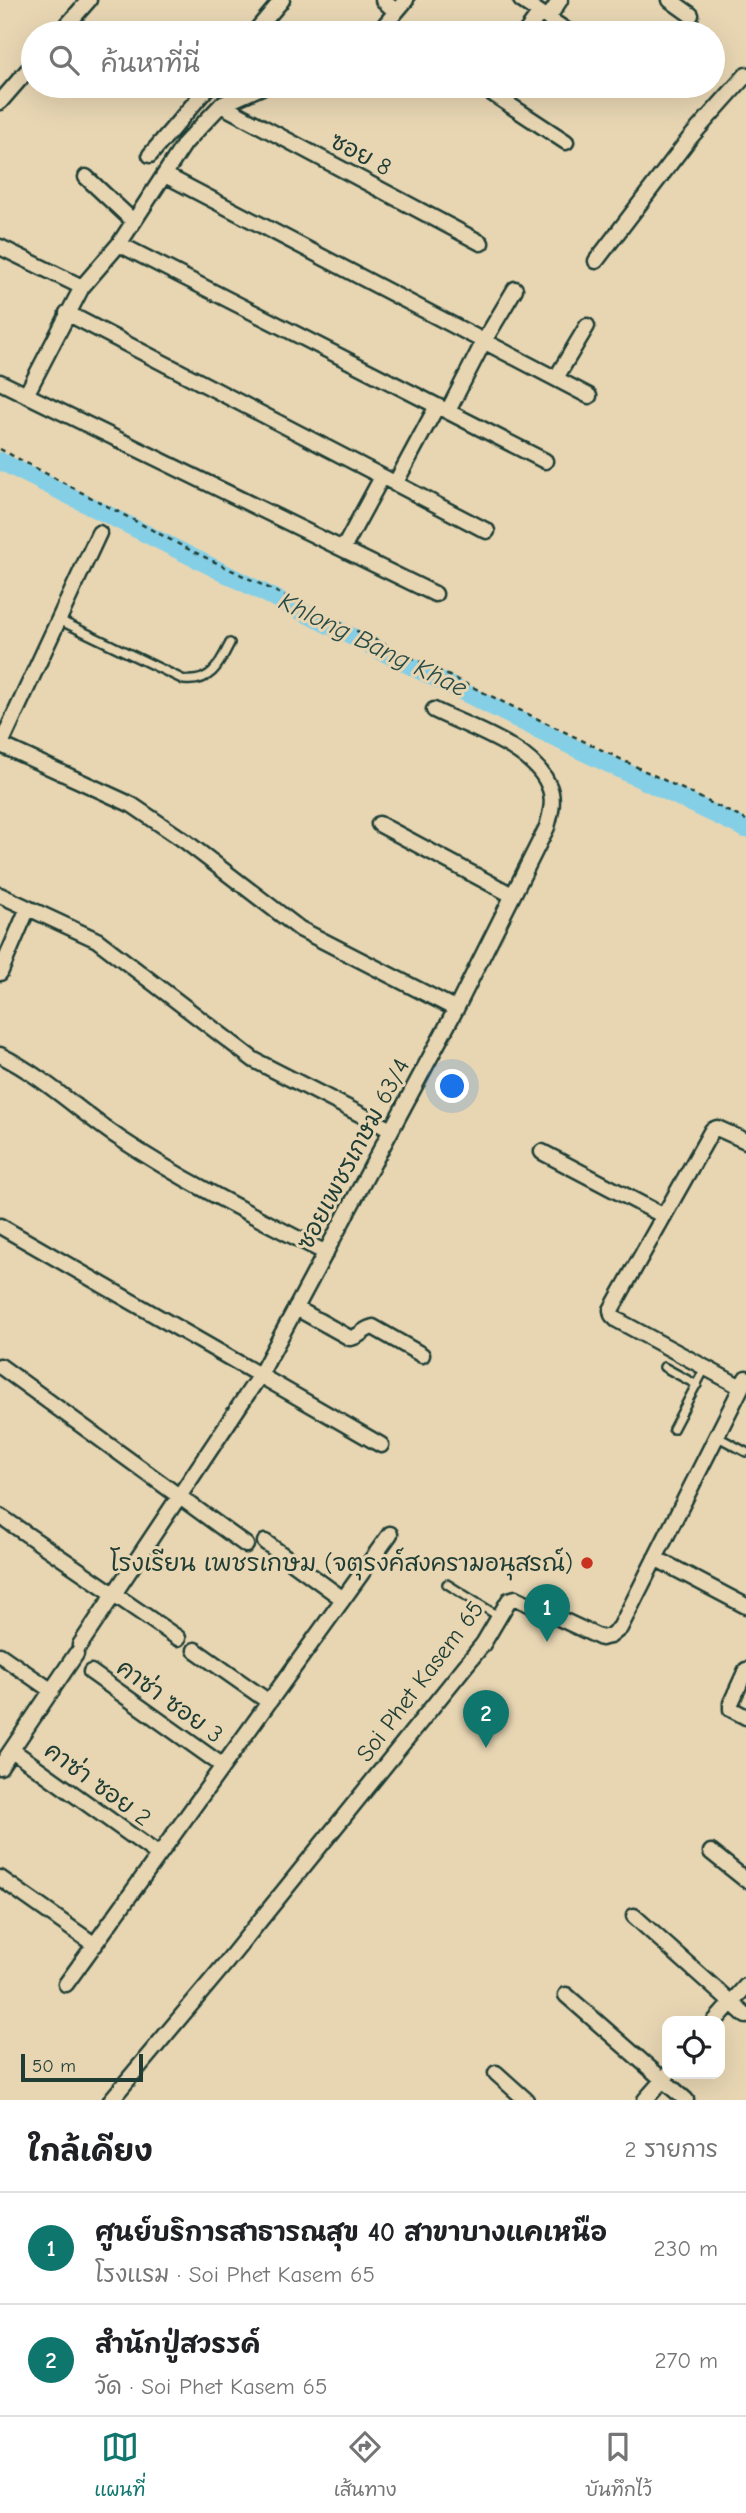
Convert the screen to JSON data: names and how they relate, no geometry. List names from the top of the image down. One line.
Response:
{"streets":{"street":["ซอย 8","ซอยเพชรเกษม 63/4","Soi Phet Kasem 65","คาซ่า ซอย 3","คาซ่า ซอย 2"]},"crossings":[["ซอยเพชรเกษม 63/4","คาซ่า ซอย 2"]],"water":["Khlong Bang Khae"],"places":["โรงเรียน เพชรเกษม (จตุรงค์สงครามอนุสรณ์)"],"scale_bar":"50 m","page":{"search":"ค้นหาที่นี่","pins":["1","2"],"scale":"50 m","heading":["ใกล้เคียง","2 รายการ"],"list":[{"mark":"1","name":"ศูนย์บริการสาธารณสุข 40 สาขาบางแคเหนือ","note":"โรงแรม · Soi Phet Kasem 65","value":"230 m"},{"mark":"2","name":"สำนักปู่สวรรค์","note":"วัด · Soi Phet Kasem 65","value":"270 m"}],"nav":["แผนที่","เส้นทาง","บันทึกไว้"]}}
